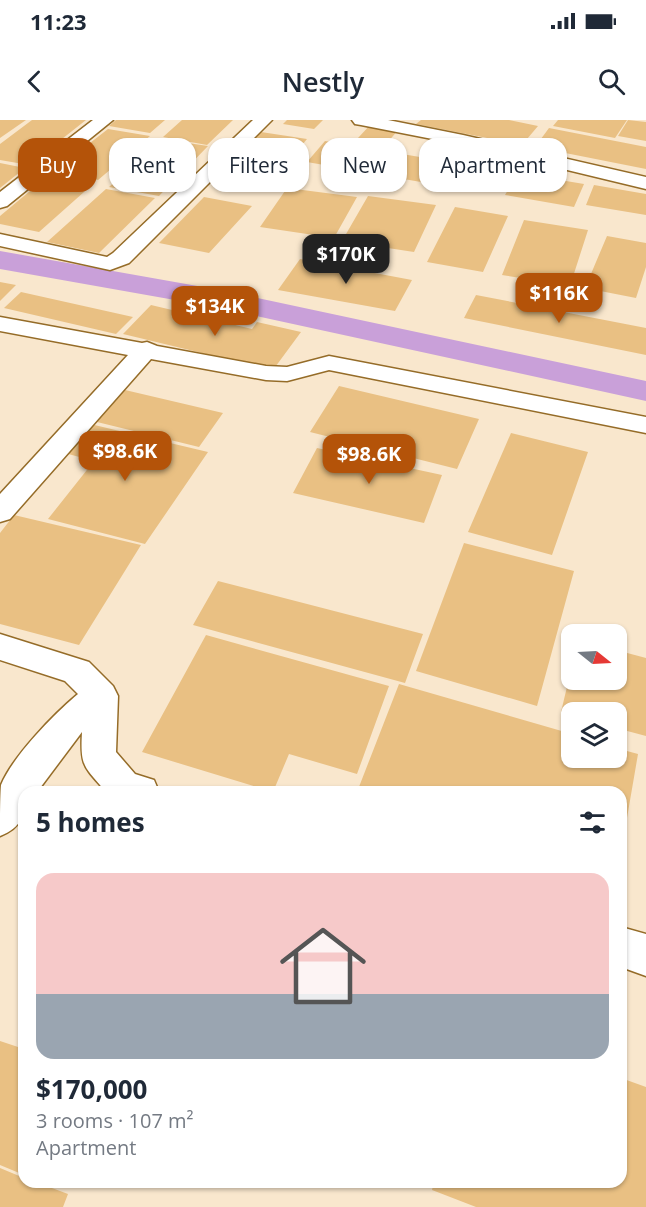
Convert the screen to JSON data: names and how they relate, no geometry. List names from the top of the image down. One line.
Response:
{"north":"right","page":{"status":"11:23","header":"Nestly","chip":["Buy","Rent","Filters","New","Apartment"],"price":["$170K","$116K","$134K","$98.6K","$98.6K"],"heading":"5 homes","list":[{"name":"$170,000","note":"3 rooms · 107 m² · Apartment"}]}}
